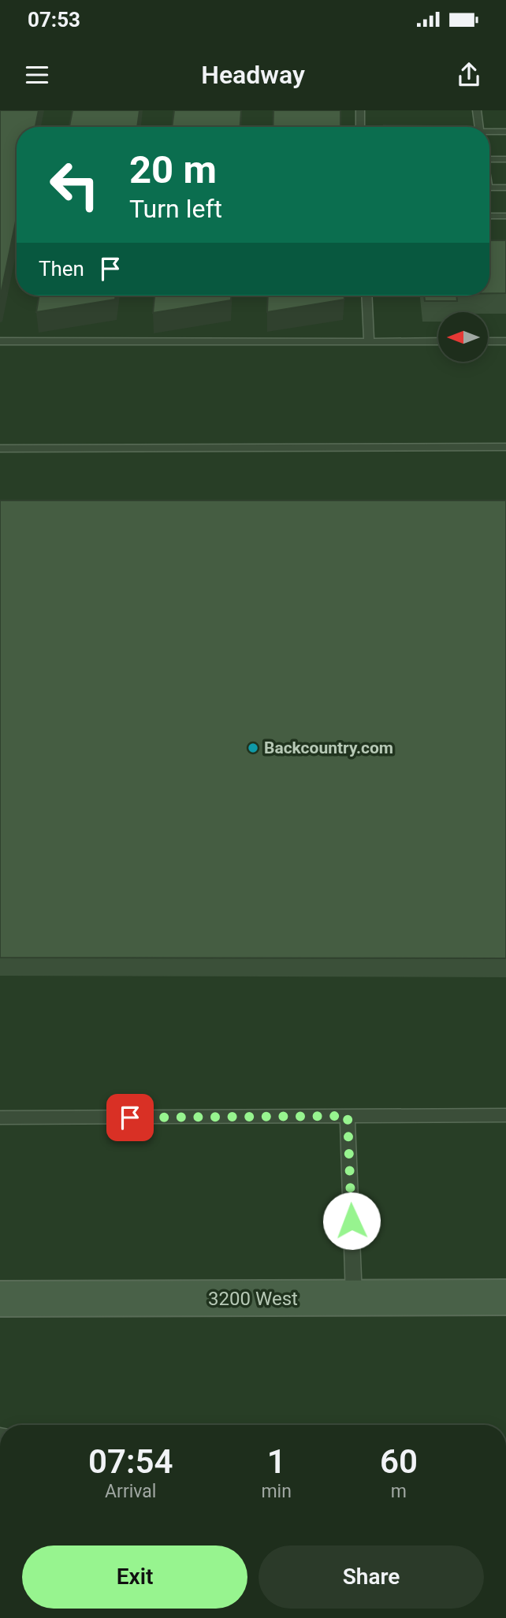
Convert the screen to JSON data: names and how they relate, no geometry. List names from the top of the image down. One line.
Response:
{"streets":{"main road":["3200 West"]},"places":["Backcountry.com"],"north":"left","page":{"status":"07:53","header":"Headway","turn":["20 m","Turn left"],"then":"Then","eta":["07:54","Arrival","1","min","60","m"],"buttons":["Exit","Share"]}}
